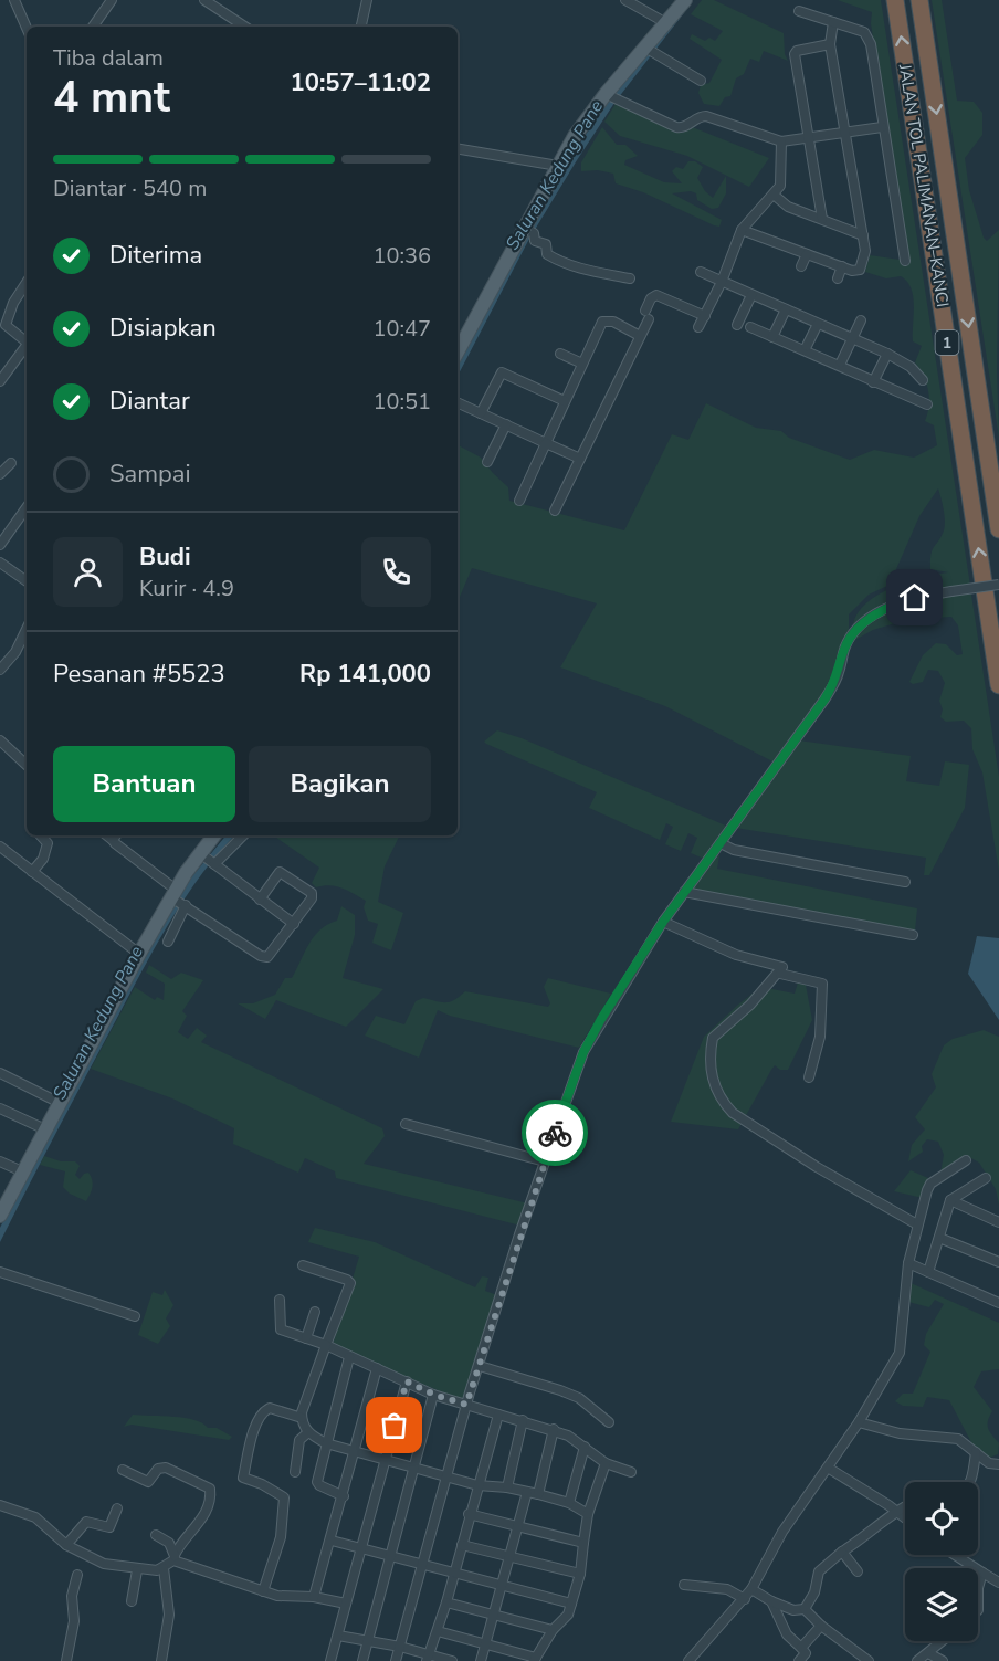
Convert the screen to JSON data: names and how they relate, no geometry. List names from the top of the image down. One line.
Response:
{"streets":{"highway":["JALAN TOL PALIMANAN–KANCI","1"]},"water":["Saluran Kedung Pane"],"page":{"heading":["4 mnt","Tiba dalam","10:57–11:02"],"panel":["Budi","Kurir · 4.9","Pesanan #5523","Rp 141,000"],"bar":"Diantar · 540 m","list":[["Diterima","10:36"],["Disiapkan","10:47"],["Diantar","10:51"],"Sampai"],"buttons":["Bantuan","Bagikan"]}}
